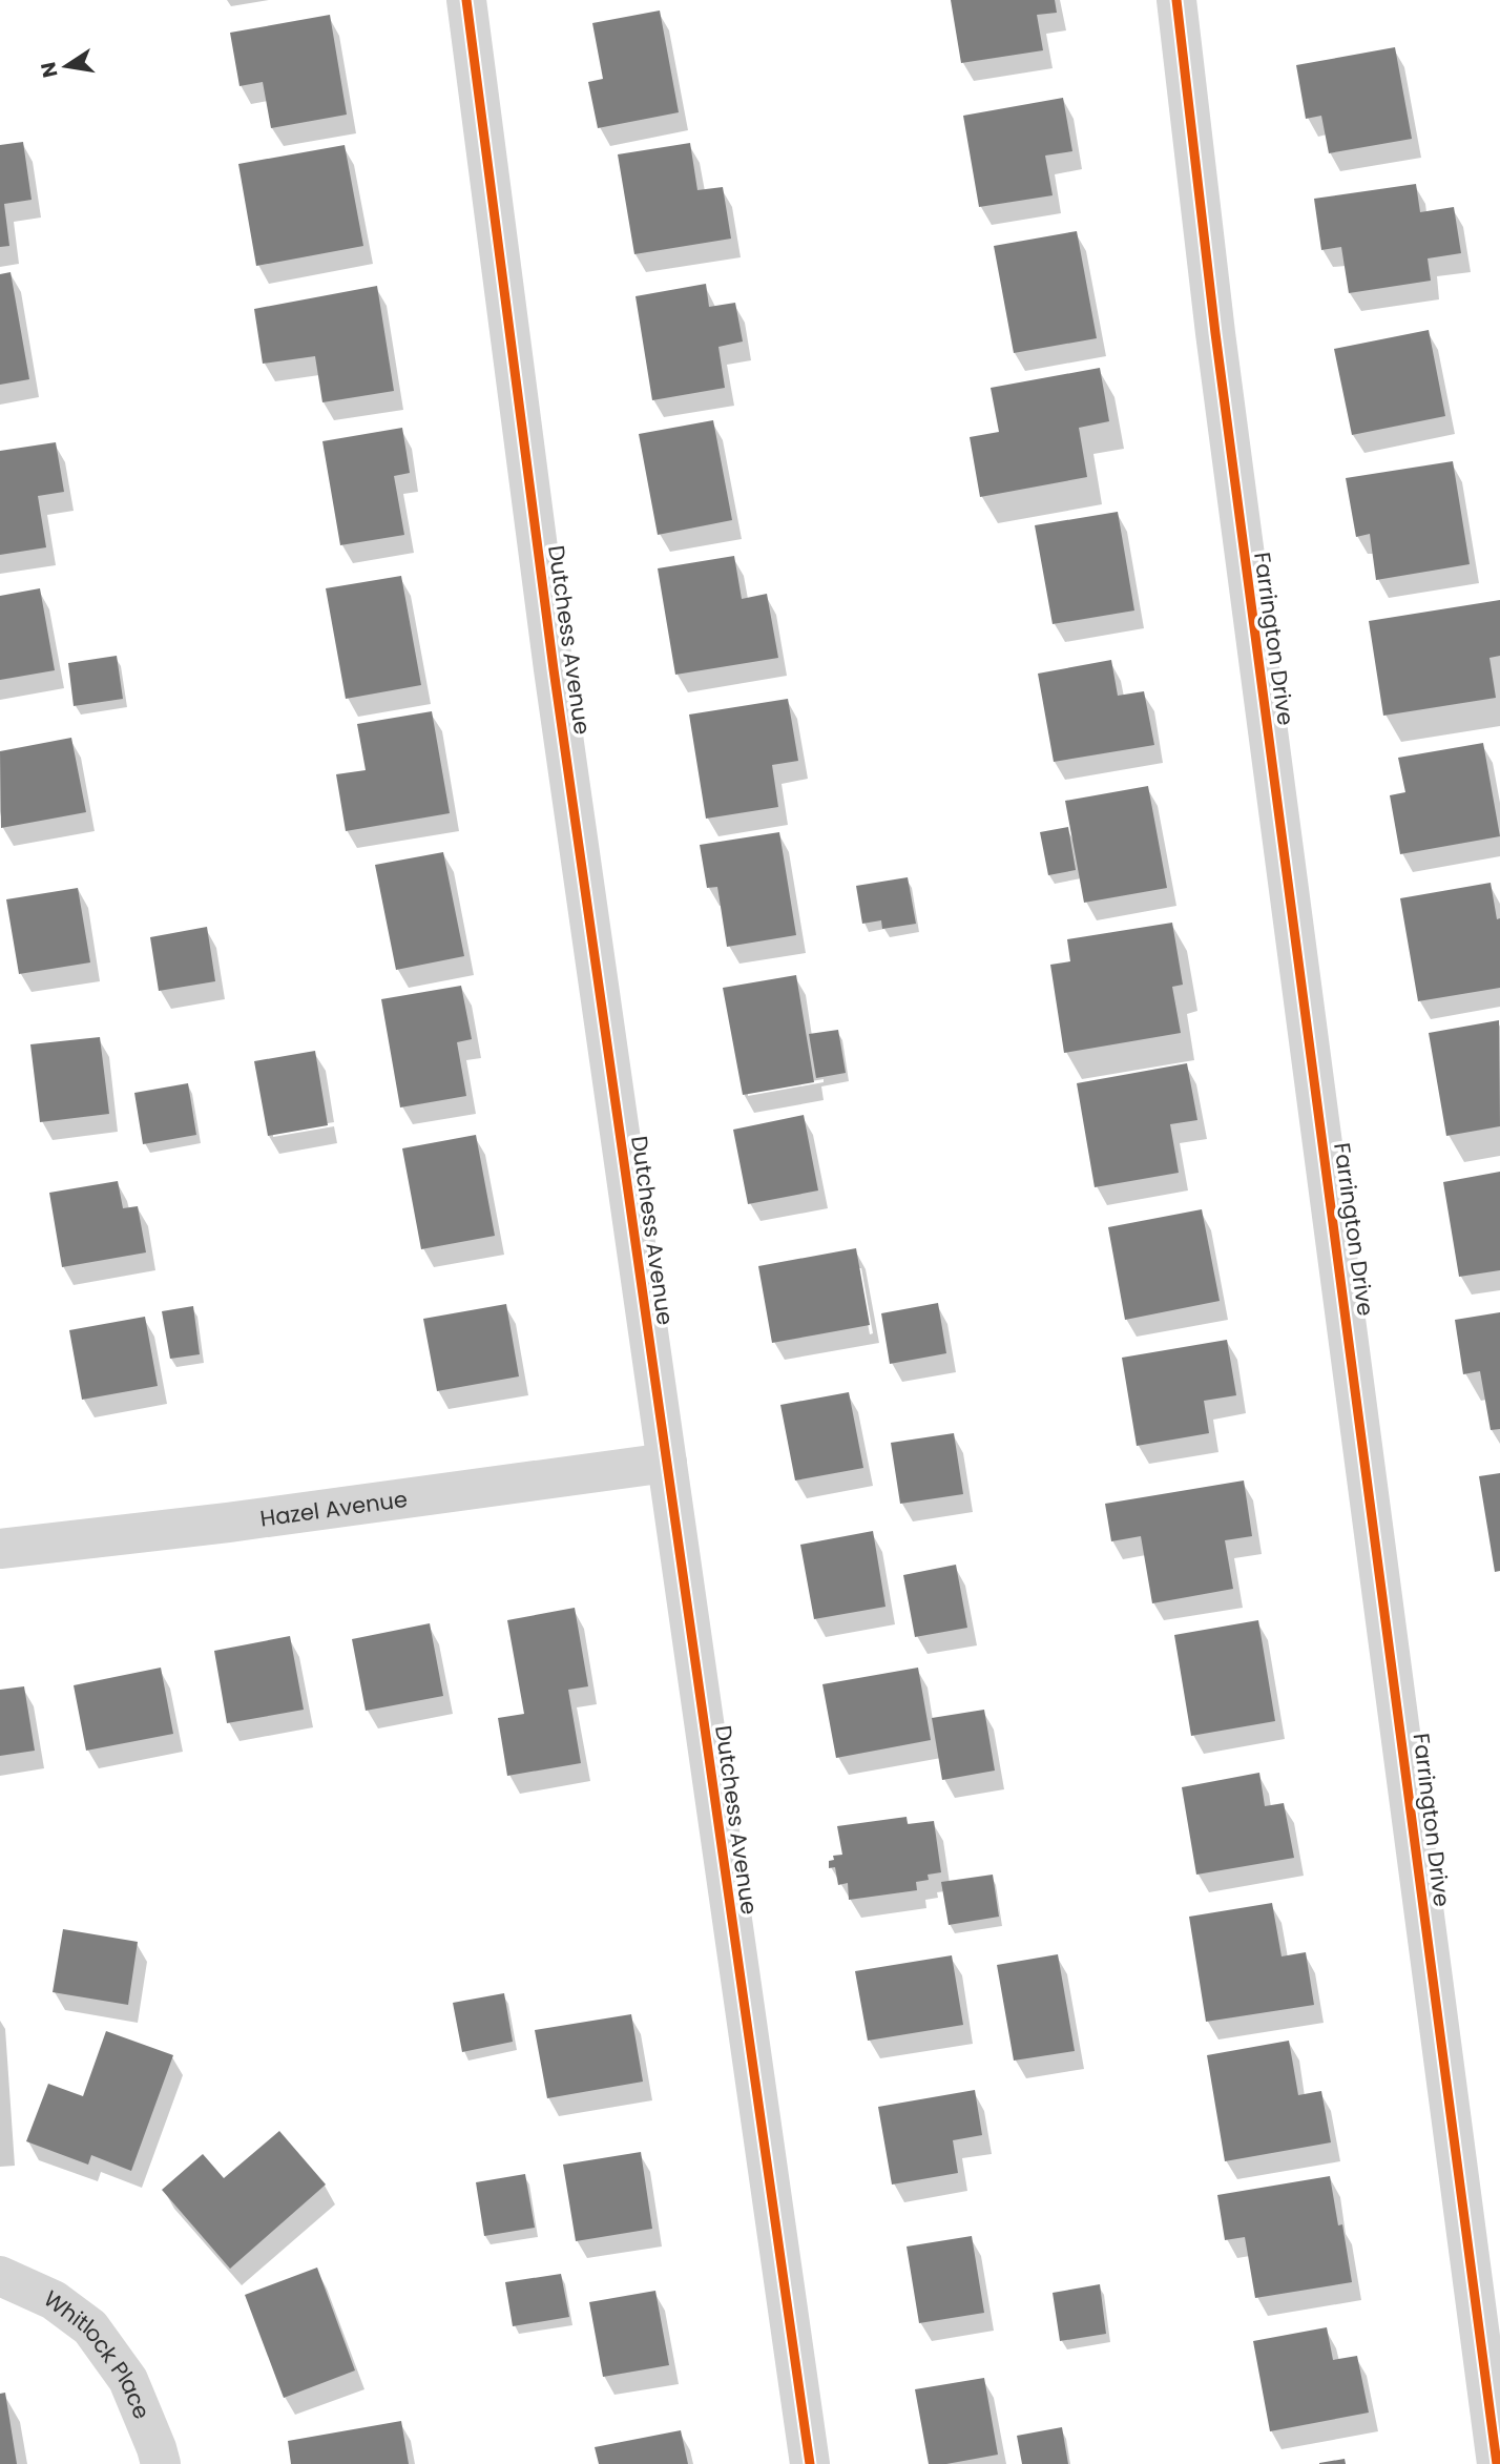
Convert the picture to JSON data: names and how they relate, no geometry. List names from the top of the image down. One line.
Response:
{"streets":{"street":["Farrington Drive","Dutchess Avenue","Hazel Avenue","Whitlock Place"]},"crossings":[["Dutchess Avenue","Hazel Avenue"]],"north":"left"}
